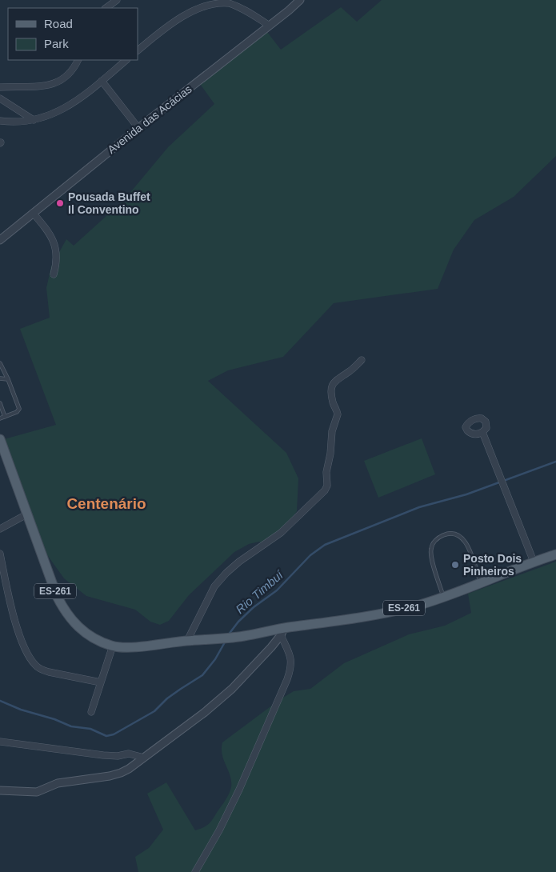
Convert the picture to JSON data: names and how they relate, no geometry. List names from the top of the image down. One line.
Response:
{"streets":{"main road":["ES-261"],"street":["Avenida das Acácias"]},"districts":["Centenário"],"water":["Rio Timbuí"],"places":["Pousada Buffet Il Conventino","Posto Dois Pinheiros"],"legend":["Road","Park"]}
